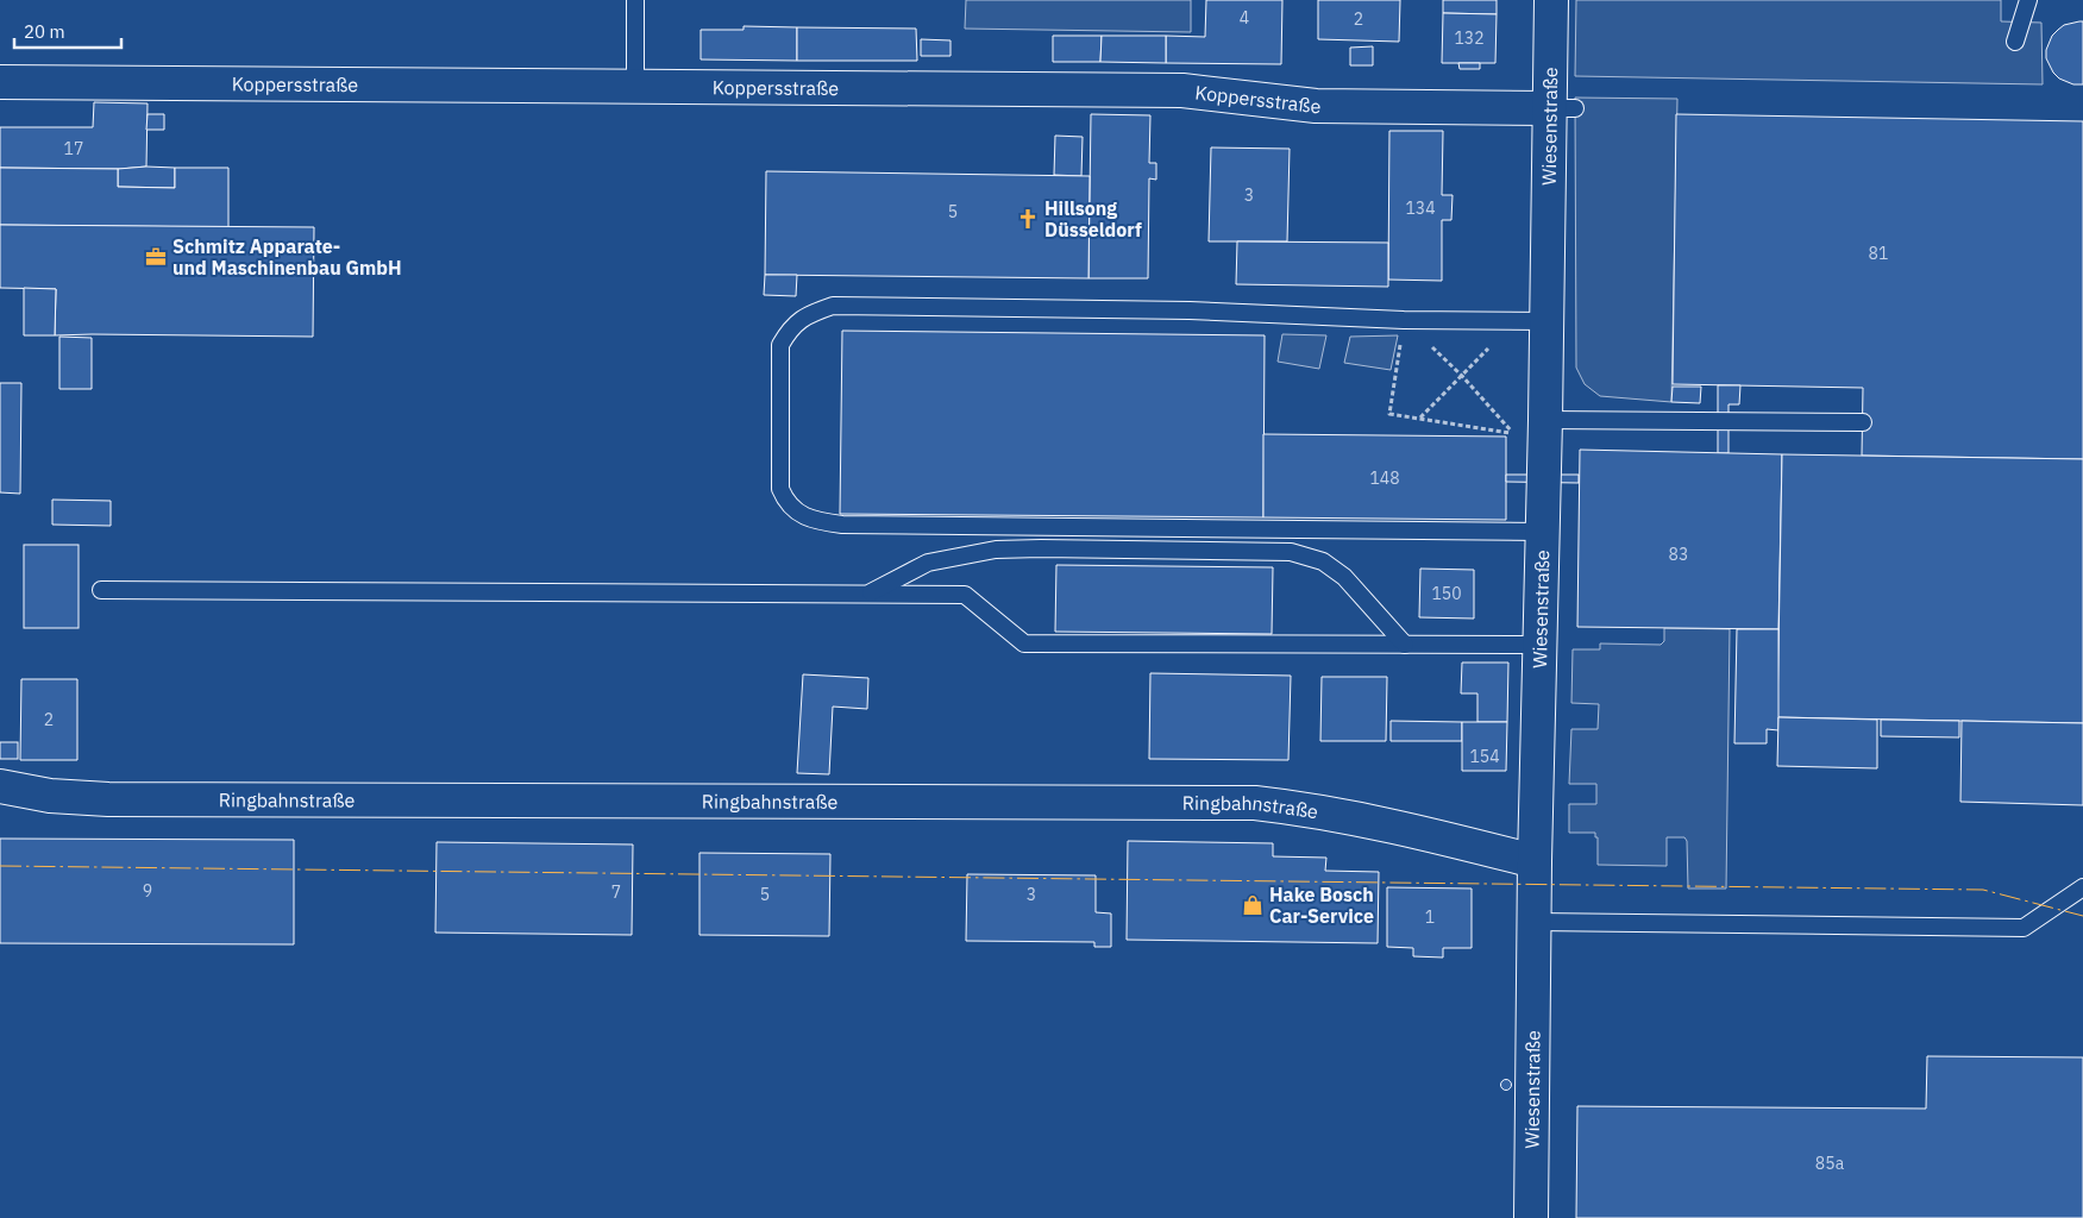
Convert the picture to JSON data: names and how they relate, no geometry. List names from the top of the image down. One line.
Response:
{"streets":{"street":["Koppersstraße","Wiesenstraße","Ringbahnstraße"]},"crossings":[["Koppersstraße","Wiesenstraße"],["Wiesenstraße","Ringbahnstraße"]],"places":{"church":["Hillsong Düsseldorf"],"office":["Schmitz Apparate- und Maschinenbau GmbH"],"shop":["Hake Bosch Car-Service"]},"house_numbers":["4","2","132","17","3","134","5","81","148","83","150","2","154","9","7","5","3","1","85a"],"scale_bar":"20 m"}
